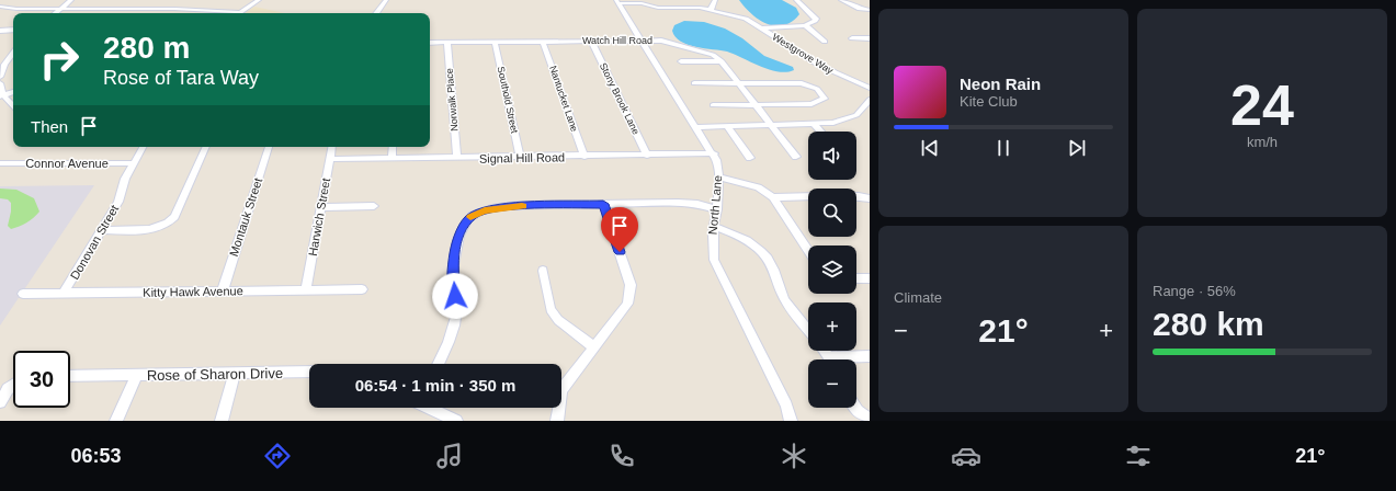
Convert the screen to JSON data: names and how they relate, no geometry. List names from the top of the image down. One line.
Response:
{"streets":{"street":["Watch Hill Road","Westgrove Way","Nantucket Lane","Stony Brook Lane","Norwalk Place","Southold Street","Signal Hill Road","Connor Avenue","North Lane","Montauk Street","Harwich Street","Donovan Street","Kitty Hawk Avenue","Rose of Sharon Drive"]},"crossings":[["Watch Hill Road","Nantucket Lane"],["Watch Hill Road","Stony Brook Lane"],["Watch Hill Road","Norwalk Place"],["Watch Hill Road","Southold Street"],["Watch Hill Road","North Lane"],["Westgrove Way","North Lane"],["Nantucket Lane","Signal Hill Road"],["Stony Brook Lane","Signal Hill Road"],["Norwalk Place","Signal Hill Road"],["Southold Street","Signal Hill Road"],["Signal Hill Road","North Lane"],["Signal Hill Road","Harwich Street"],["Connor Avenue","Donovan Street"],["Montauk Street","Kitty Hawk Avenue"],["Harwich Street","Kitty Hawk Avenue"],["Donovan Street","Kitty Hawk Avenue"]],"page":{"tile":[["24","km/h"],"Climate",["Range · 56%","280 km"]],"turn":["280 m","Rose of Tara Way"],"song":["Neon Rain","Kite Club"],"then":"Then","map_buttons":["+","−"],"heat":["−","21°","+"],"limit":"30","trip":"06:54 · 1 min · 350 m","tabs":["06:53","21°"]}}
